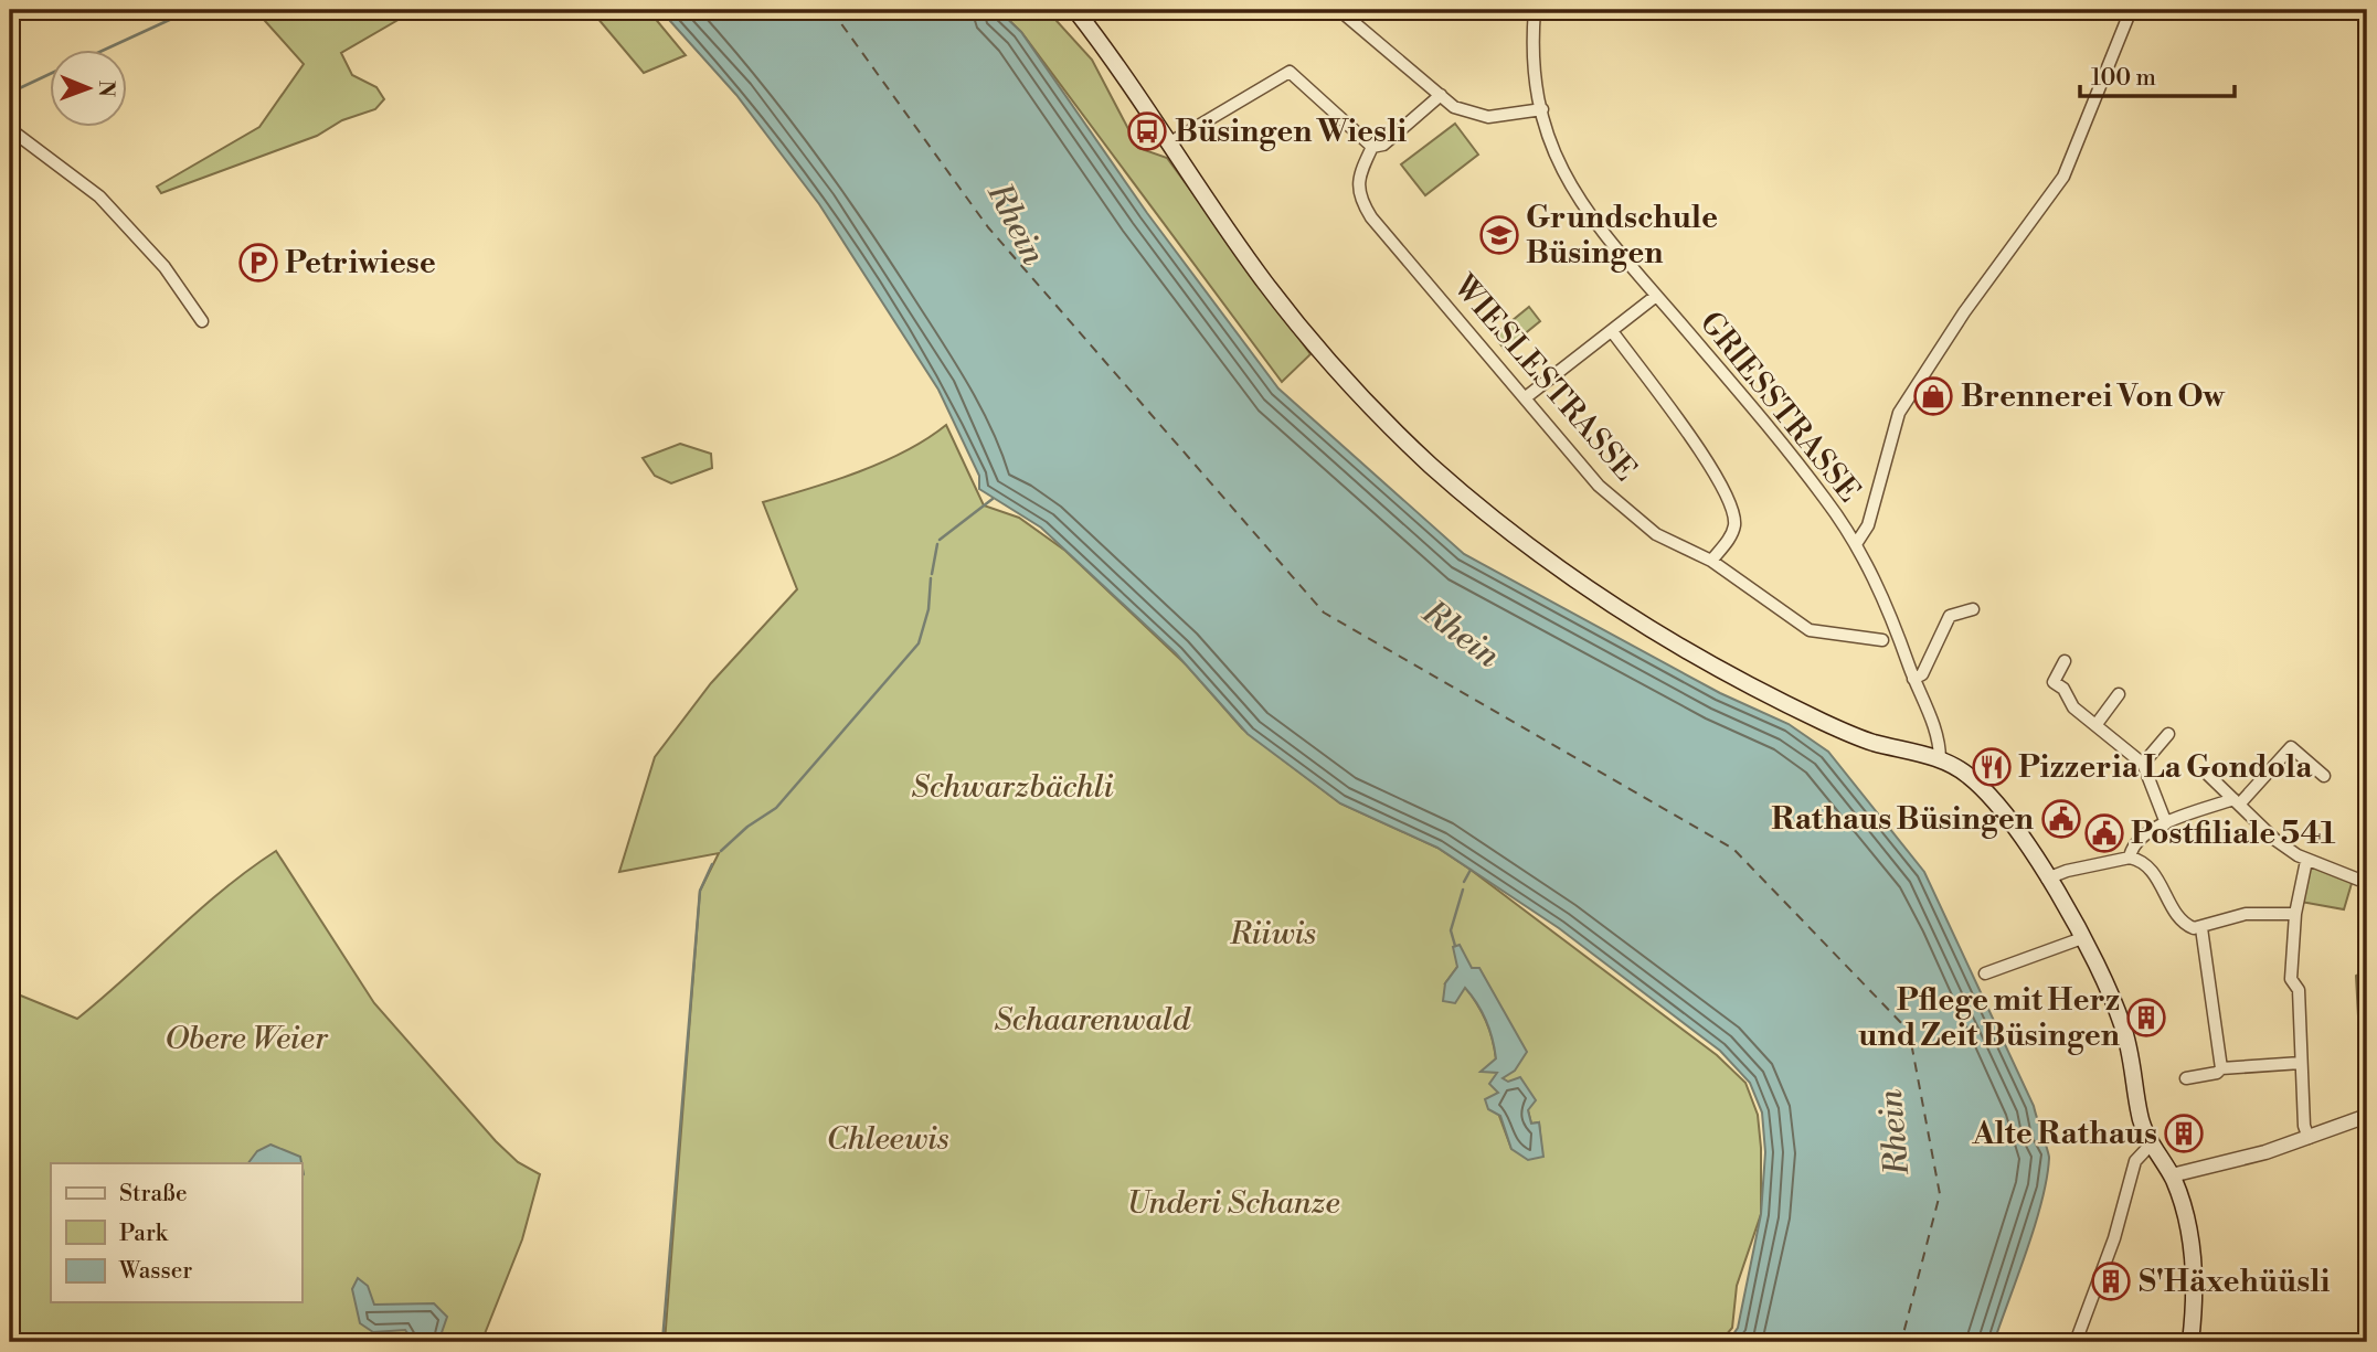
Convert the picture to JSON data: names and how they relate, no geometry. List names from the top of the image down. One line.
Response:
{"streets":{"street":["WIESLESTRASSE","GRIESSTRASSE"]},"water":["Rhein"],"parks":["Schwarzbächli","Riiwis","Schaarenwald","Obere Weier","Chleewis","Underi Schanze"],"places":{"bus stop":["Büsingen Wiesli"],"school or university":["Grundschule Büsingen"],"parking":["Petriwiese"],"shop":["Brennerei Von Ow"],"restaurant":["Pizzeria La Gondola"],"public building":["Rathaus Büsingen","Postfiliale 541"],"building":["Pflege mit Herz und Zeit Büsingen","Alte Rathaus","S'Häxehüüsli"]},"legend":["Straße","Park","Wasser"],"scale_bar":"100 m","north":"right"}
